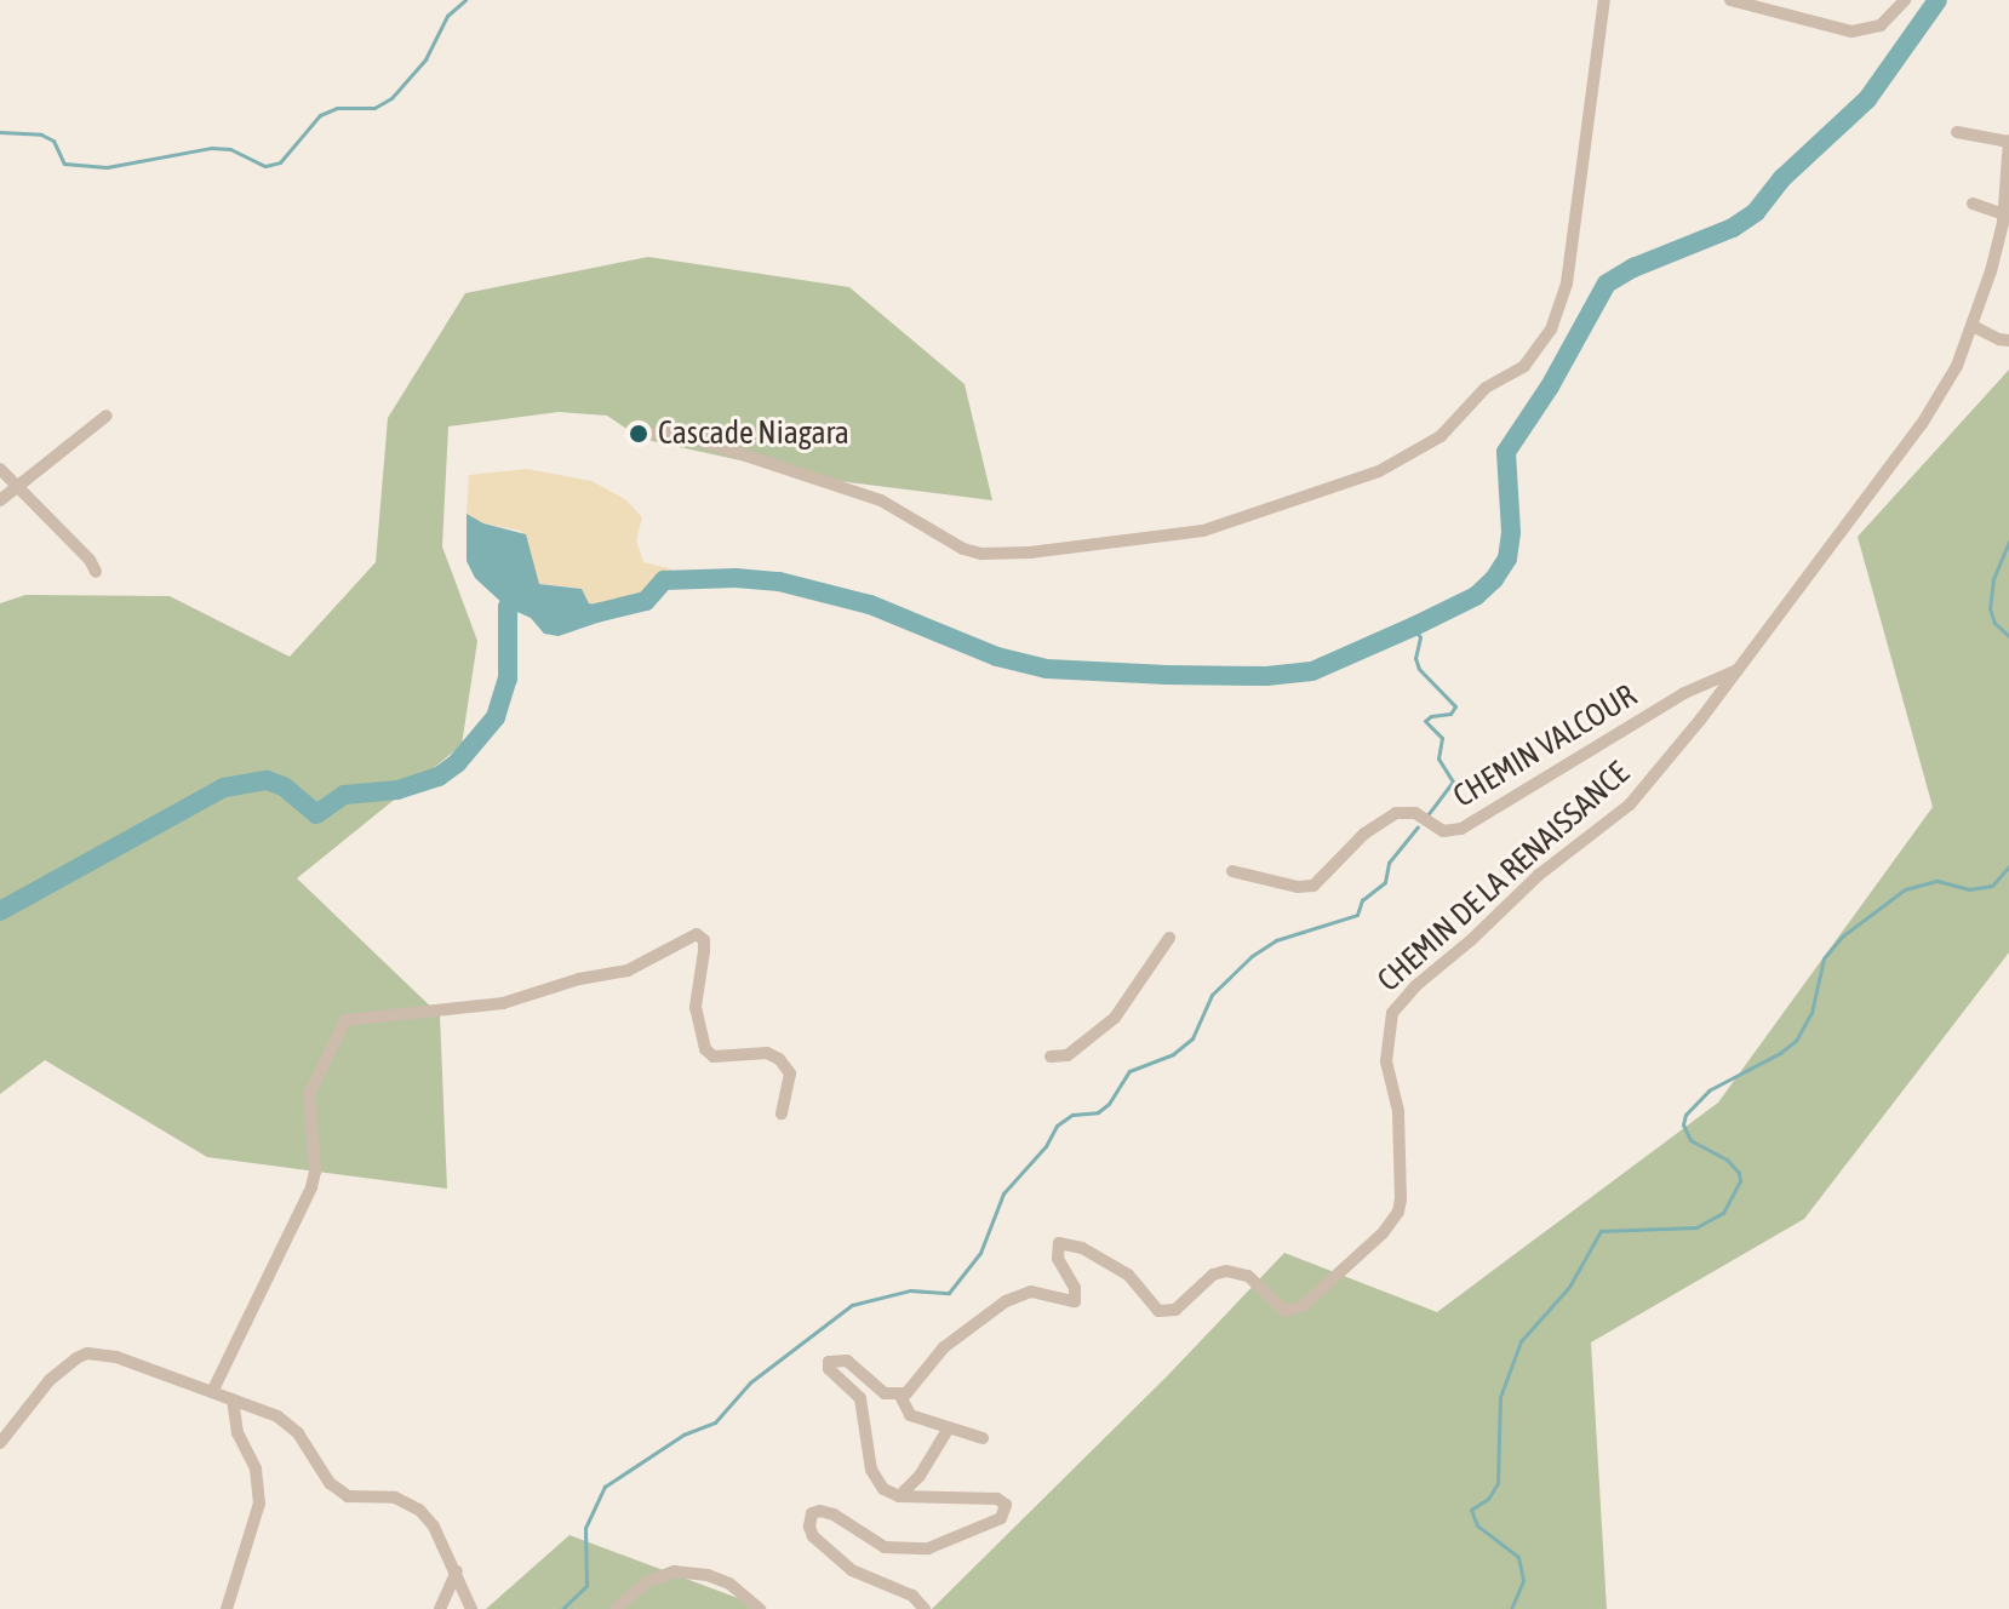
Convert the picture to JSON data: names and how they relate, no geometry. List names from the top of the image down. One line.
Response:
{"streets":{"street":["CHEMIN VALCOUR","CHEMIN DE LA RENAISSANCE"]},"crossings":[["CHEMIN VALCOUR","CHEMIN DE LA RENAISSANCE"]],"places":["Cascade Niagara"]}
